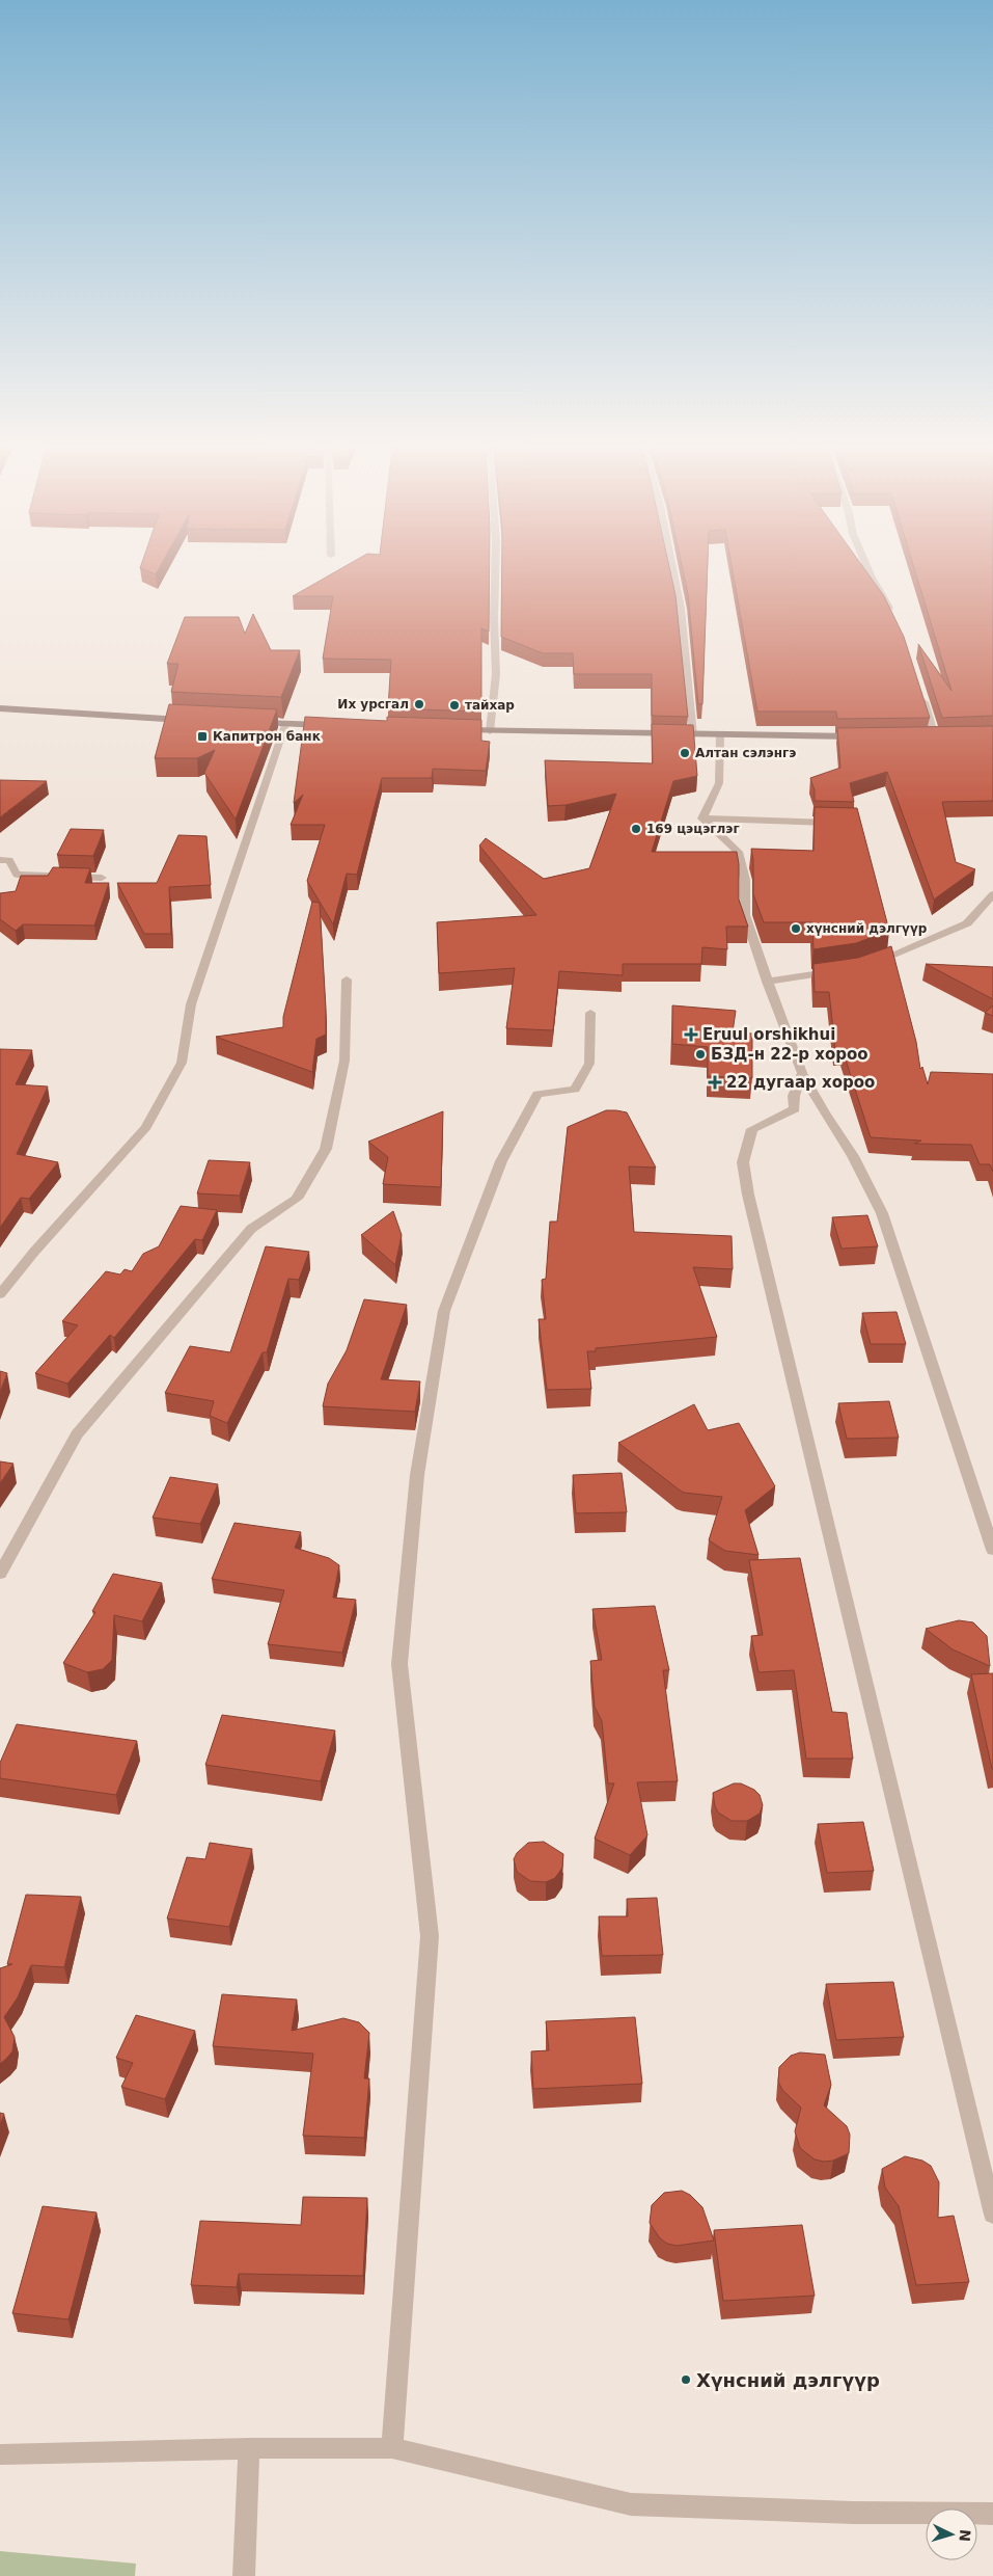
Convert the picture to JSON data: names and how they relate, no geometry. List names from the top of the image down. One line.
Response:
{"places":{"other":["Их урсгал","тайхар","Алтан сэлэнгэ","169 цэцэглэг","хүнсний дэлгүүр","БЗД-н 22-р хороо","Хүнсний дэлгүүр"],"transit":["Капитрон банк"],"health":["Eruul orshikhui","22 дугаар хороо"]},"north":"right"}
